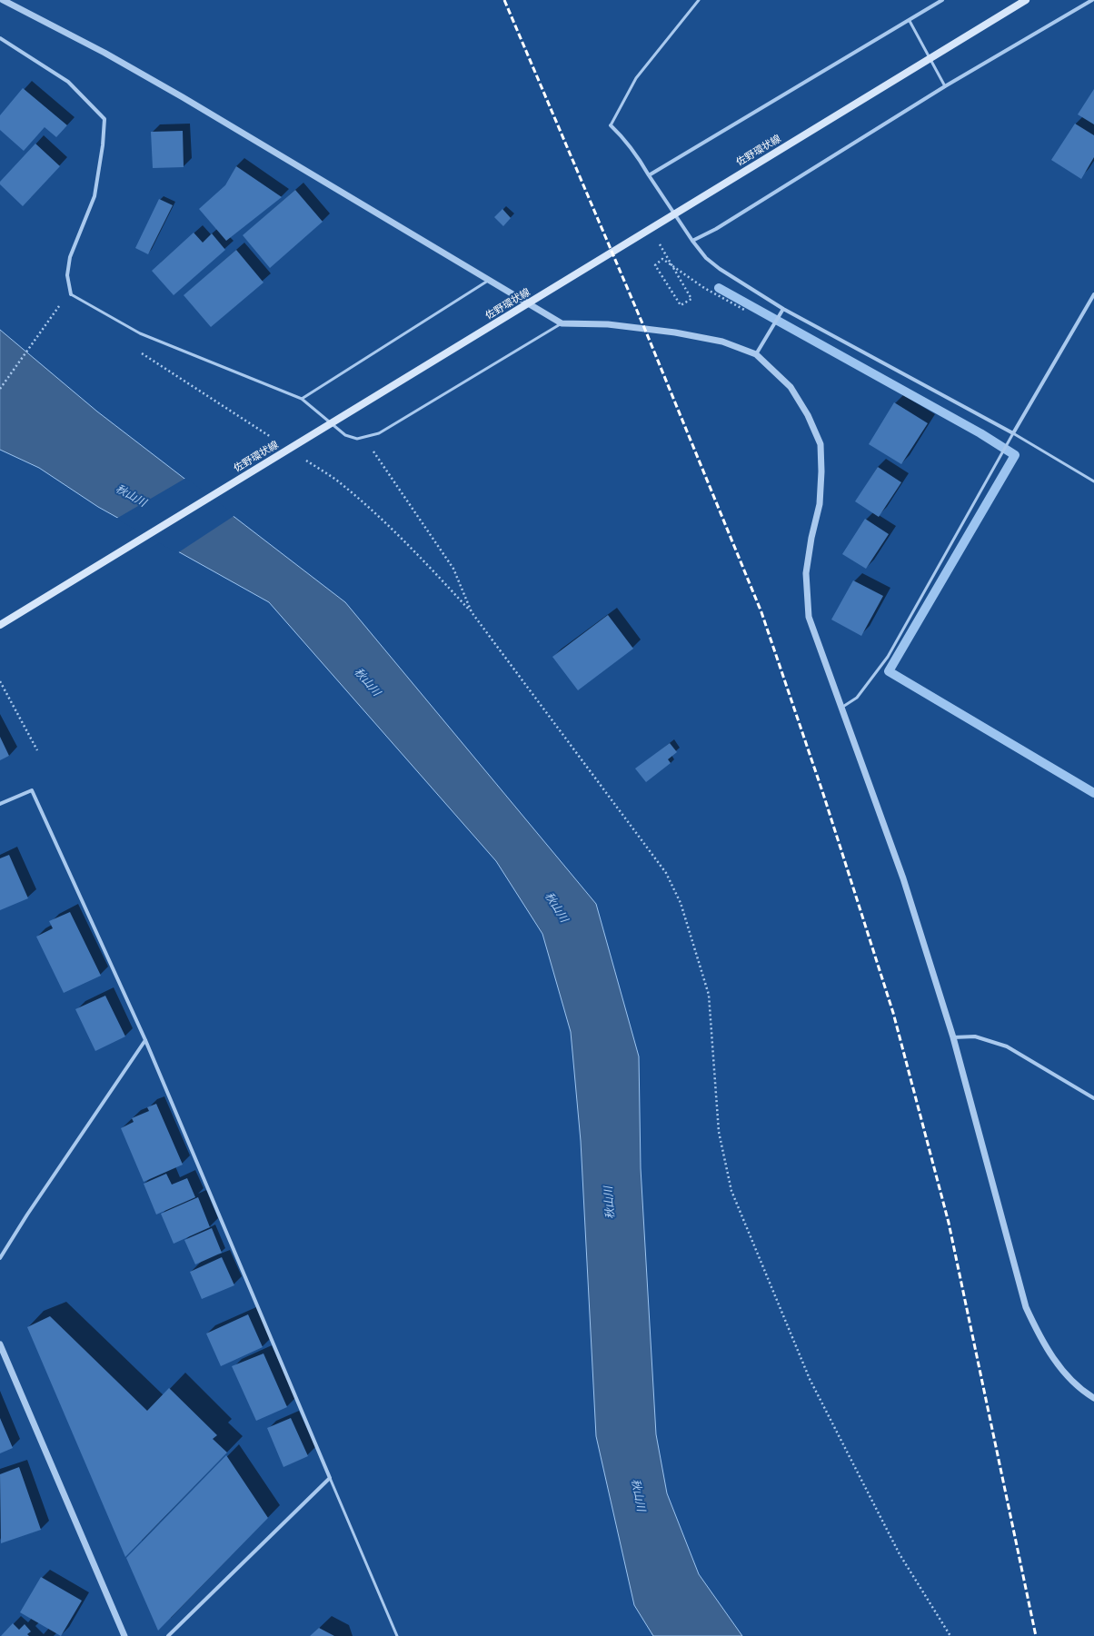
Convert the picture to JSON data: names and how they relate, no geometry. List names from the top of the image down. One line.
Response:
{"streets":{"main road":["佐野環状線"]},"water":["秋山川"]}
